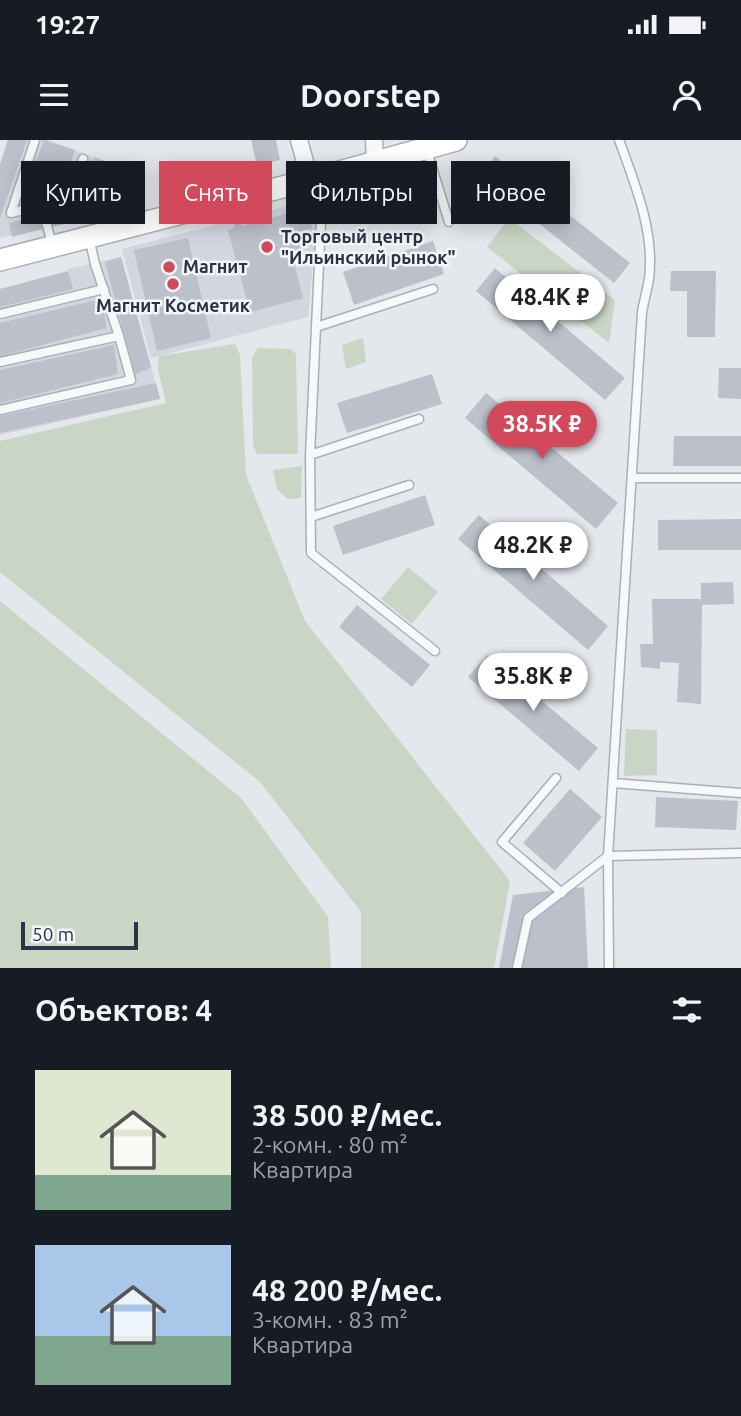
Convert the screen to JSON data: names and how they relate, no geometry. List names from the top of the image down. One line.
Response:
{"places":["Торговый центр \"Ильинский рынок\"","Магнит","Магнит Косметик"],"scale_bar":"50 m","page":{"status":"19:27","header":"Doorstep","chip":["Купить","Снять","Фильтры","Новое"],"price":["48.4K ₽","38.5K ₽","48.2K ₽","35.8K ₽"],"scale":"50 m","heading":"Объектов: 4","list":[{"name":"38 500 ₽/мес.","note":"2-комн. · 80 m² · Квартира"},{"name":"48 200 ₽/мес.","note":"3-комн. · 83 m² · Квартира"}]}}
